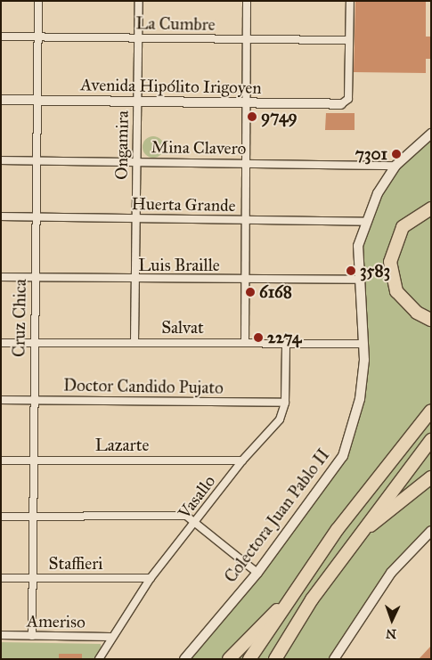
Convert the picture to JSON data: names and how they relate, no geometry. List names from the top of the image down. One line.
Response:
{"streets":{"main road":["Avenida Hipólito Irigoyen","Colectora Juan Pablo II"],"street":["La Cumbre","Ongamira","Mina Clavero","Huerta Grande","Luis Braille","Cruz Chica","Salvat","Doctor Candido Pujato","Lazarte","Vasallo","Staffieri","Ameriso"]},"crossings":[["La Cumbre","Ongamira"],["La Cumbre","Cruz Chica"],["Avenida Hipólito Irigoyen","Ongamira"],["Avenida Hipólito Irigoyen","Cruz Chica"],["Ongamira","Mina Clavero"],["Ongamira","Huerta Grande"],["Ongamira","Luis Braille"],["Ongamira","Salvat"],["Mina Clavero","Cruz Chica"],["Mina Clavero","Colectora Juan Pablo II"],["Huerta Grande","Cruz Chica"],["Huerta Grande","Colectora Juan Pablo II"],["Luis Braille","Cruz Chica"],["Luis Braille","Colectora Juan Pablo II"],["Cruz Chica","Salvat"],["Cruz Chica","Doctor Candido Pujato"],["Cruz Chica","Lazarte"],["Cruz Chica","Staffieri"],["Cruz Chica","Ameriso"],["Salvat","Vasallo"],["Salvat","Colectora Juan Pablo II"],["Doctor Candido Pujato","Vasallo"],["Lazarte","Vasallo"],["Vasallo","Staffieri"],["Vasallo","Ameriso"]],"places":["9749","7301","3583","6168","2274"],"north":"bottom"}
